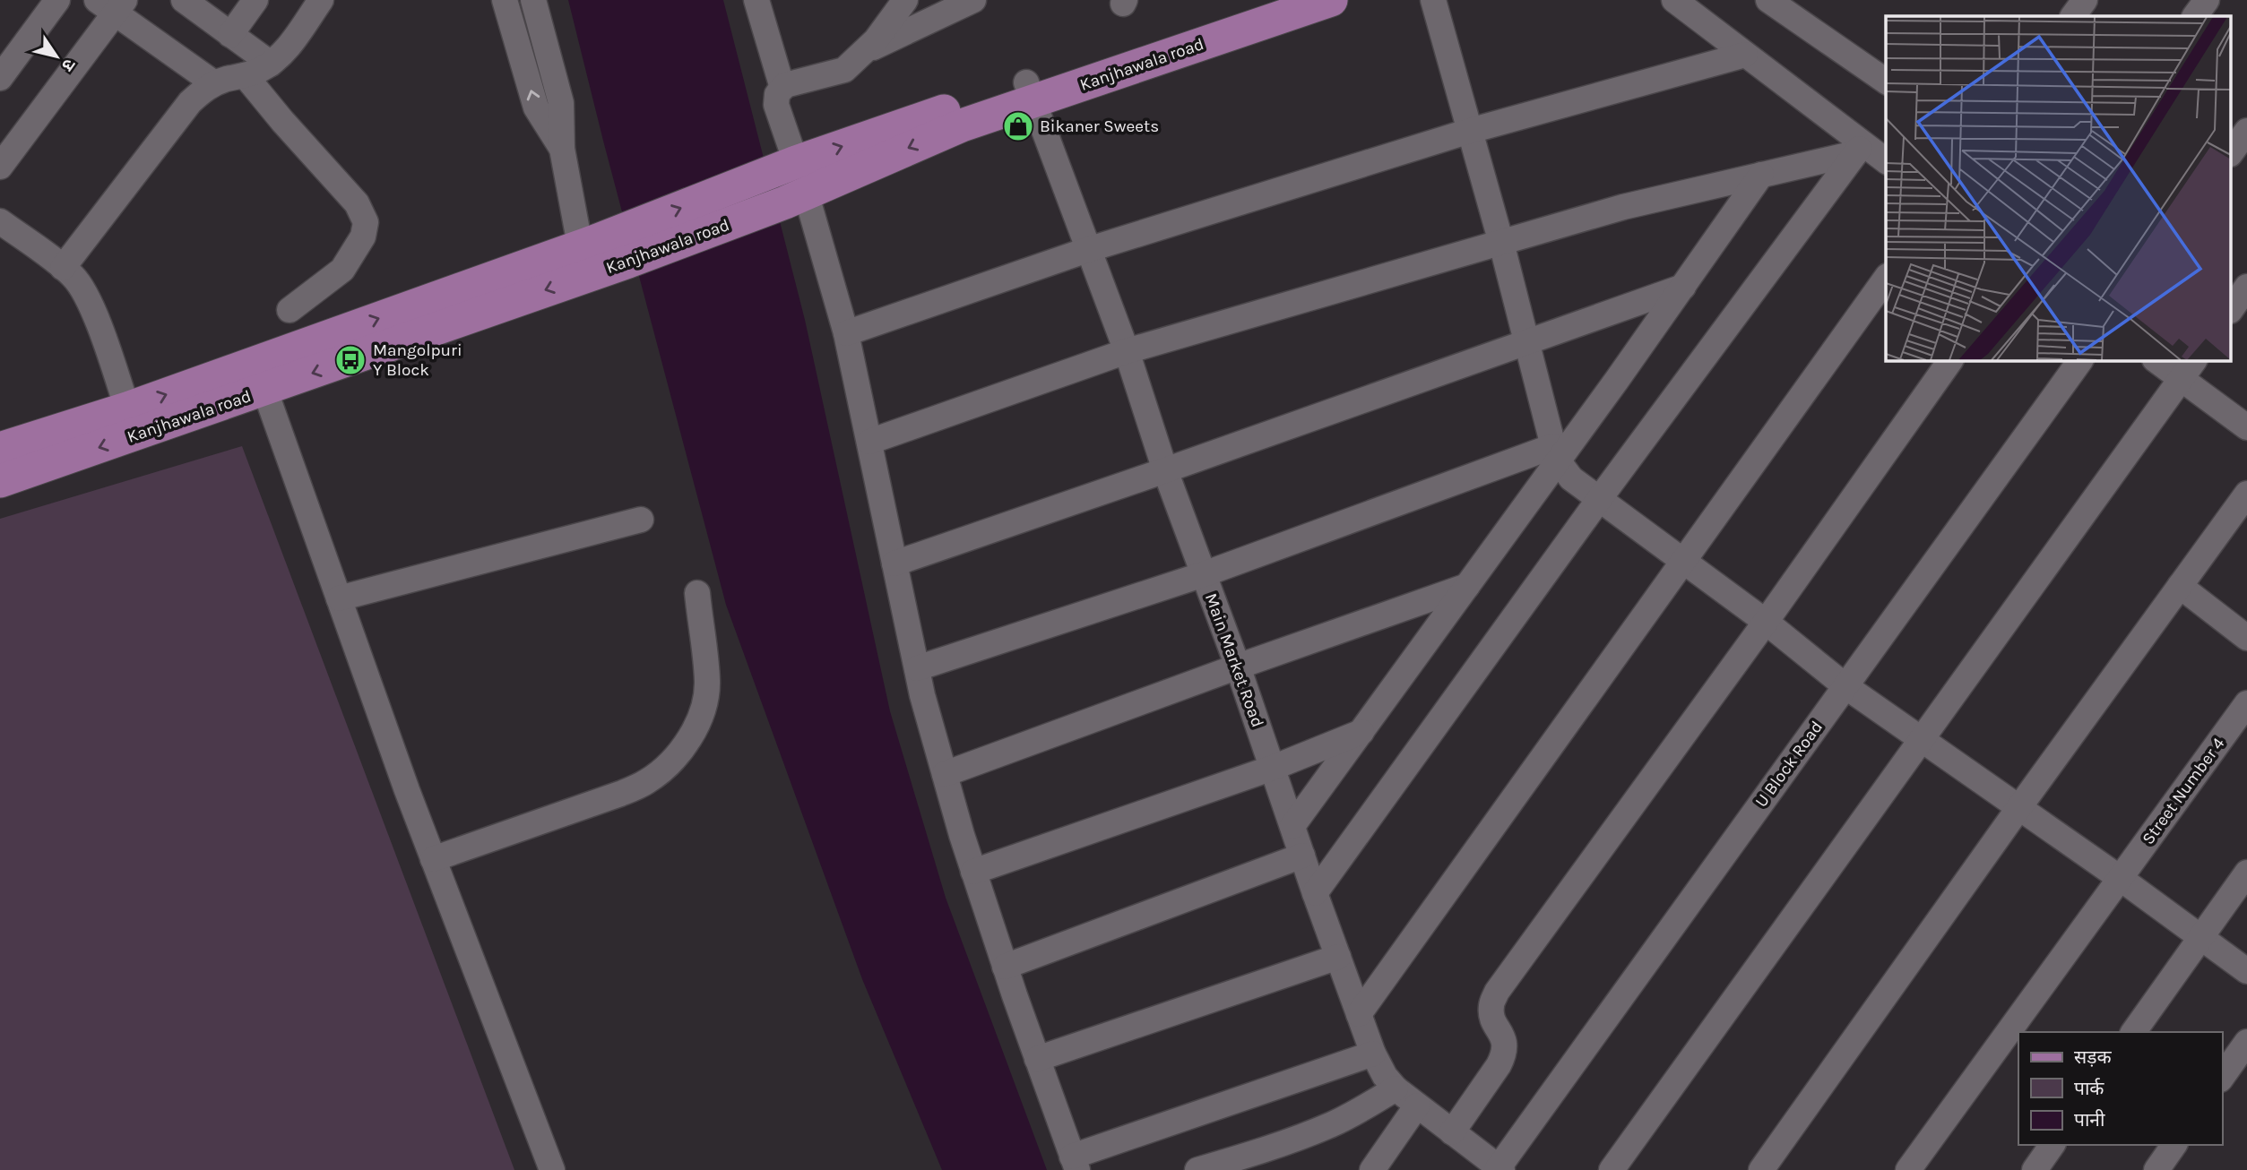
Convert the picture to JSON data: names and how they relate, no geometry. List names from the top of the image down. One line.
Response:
{"streets":{"main road":["Kanjhawala road"],"street":["Main Market Road","U Block Road","Street Number 4"]},"crossings":[["Kanjhawala road","Main Market Road"],["Main Market Road","U Block Road"]],"places":{"shop":["Bikaner Sweets"],"bus stop":["Mangolpuri Y Block"]},"legend":["सड़क","पार्क","पानी"],"north":"bottom right"}
